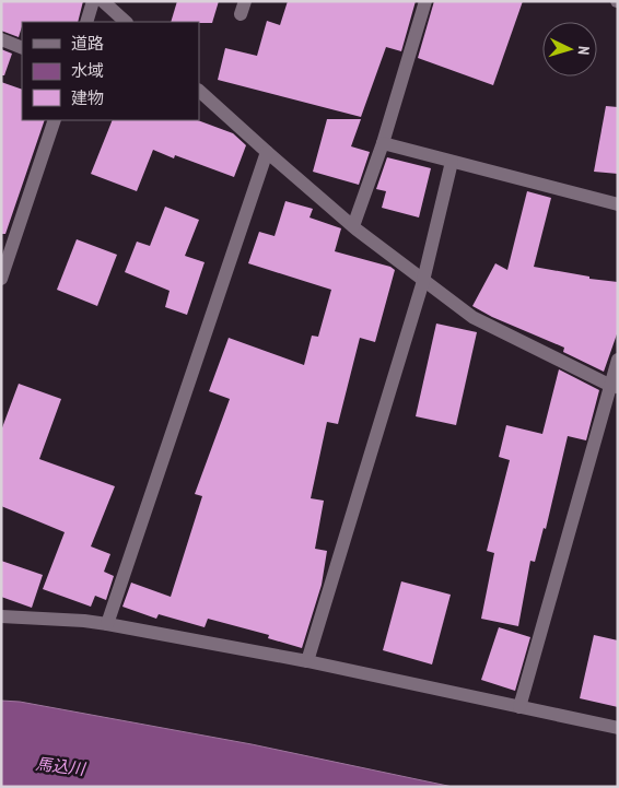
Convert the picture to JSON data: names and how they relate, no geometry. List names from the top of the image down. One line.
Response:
{"water":["馬込川"],"legend":["道路","水域","建物"],"north":"right"}
